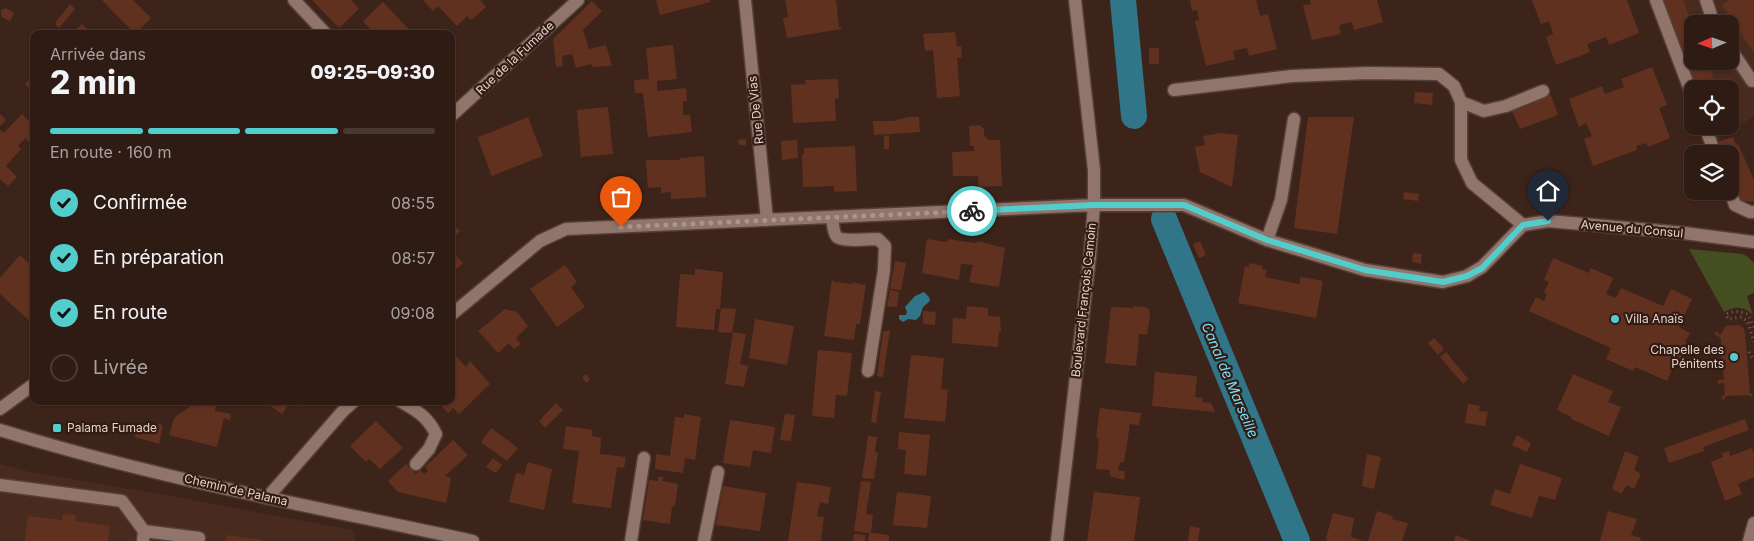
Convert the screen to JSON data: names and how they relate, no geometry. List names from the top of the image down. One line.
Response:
{"streets":{"street":["Rue de la Fumade","Rue De Vias","Avenue du Consul","Boulevard François Camoin","Chemin de Palama"]},"water":["Canal de Marseille"],"places":{"other":["Villa Anaïs","Chapelle des Pénitents"],"transit":["Palama Fumade"]},"north":"left","page":{"heading":["2 min","Arrivée dans","09:25–09:30"],"bar":"En route · 160 m","list":[["Confirmée","08:55"],["En préparation","08:57"],["En route","09:08"],"Livrée"]}}
